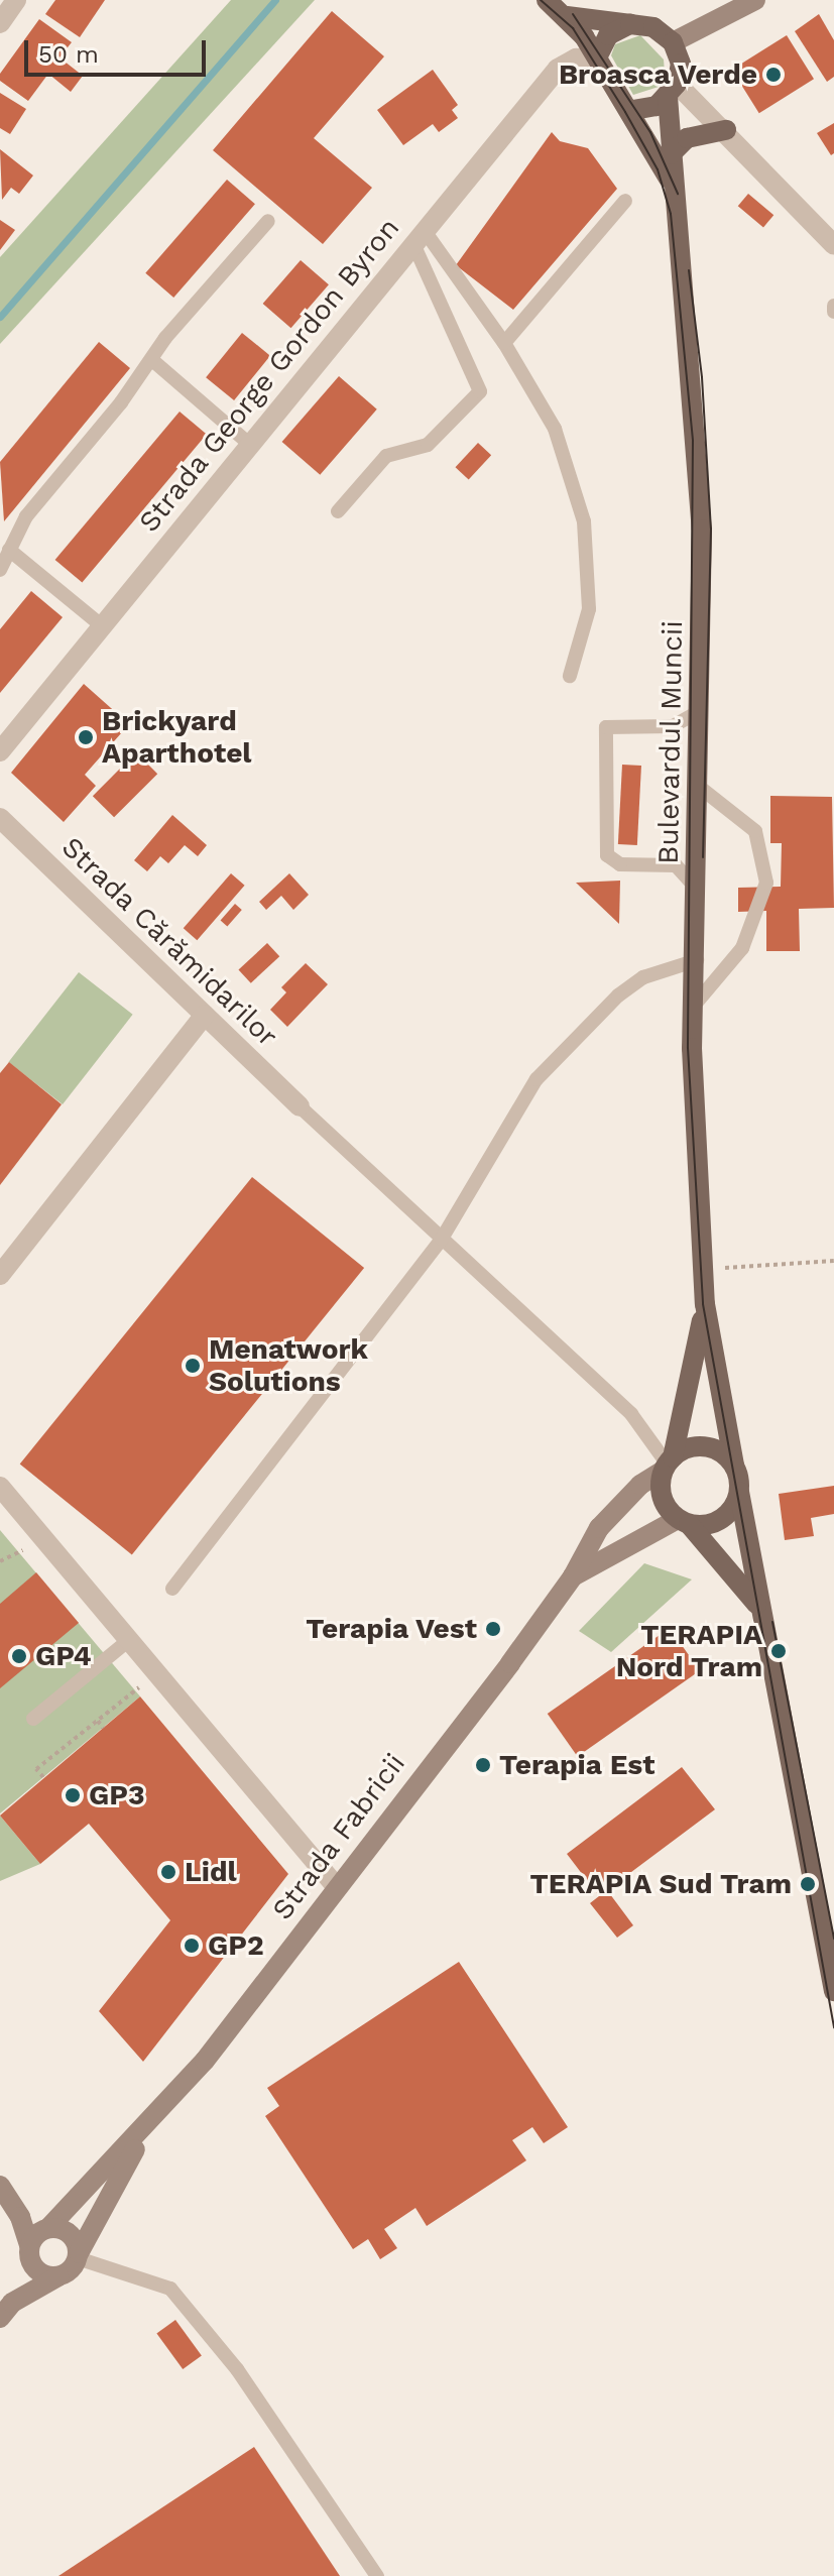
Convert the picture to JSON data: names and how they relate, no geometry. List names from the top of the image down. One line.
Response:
{"streets":{"main road":["Bulevardul Muncii","Strada Fabricii"],"street":["Strada George Gordon Byron","Strada Cărămidarilor"]},"crossings":[["Strada George Gordon Byron","Bulevardul Muncii"],["Bulevardul Muncii","Strada Fabricii"]],"places":["Broasca Verde","Brickyard Aparthotel","Menatwork Solutions","Terapia Vest","TERAPIA Nord Tram","GP4","Terapia Est","GP3","Lidl","TERAPIA Sud Tram","GP2"],"scale_bar":"50 m"}
